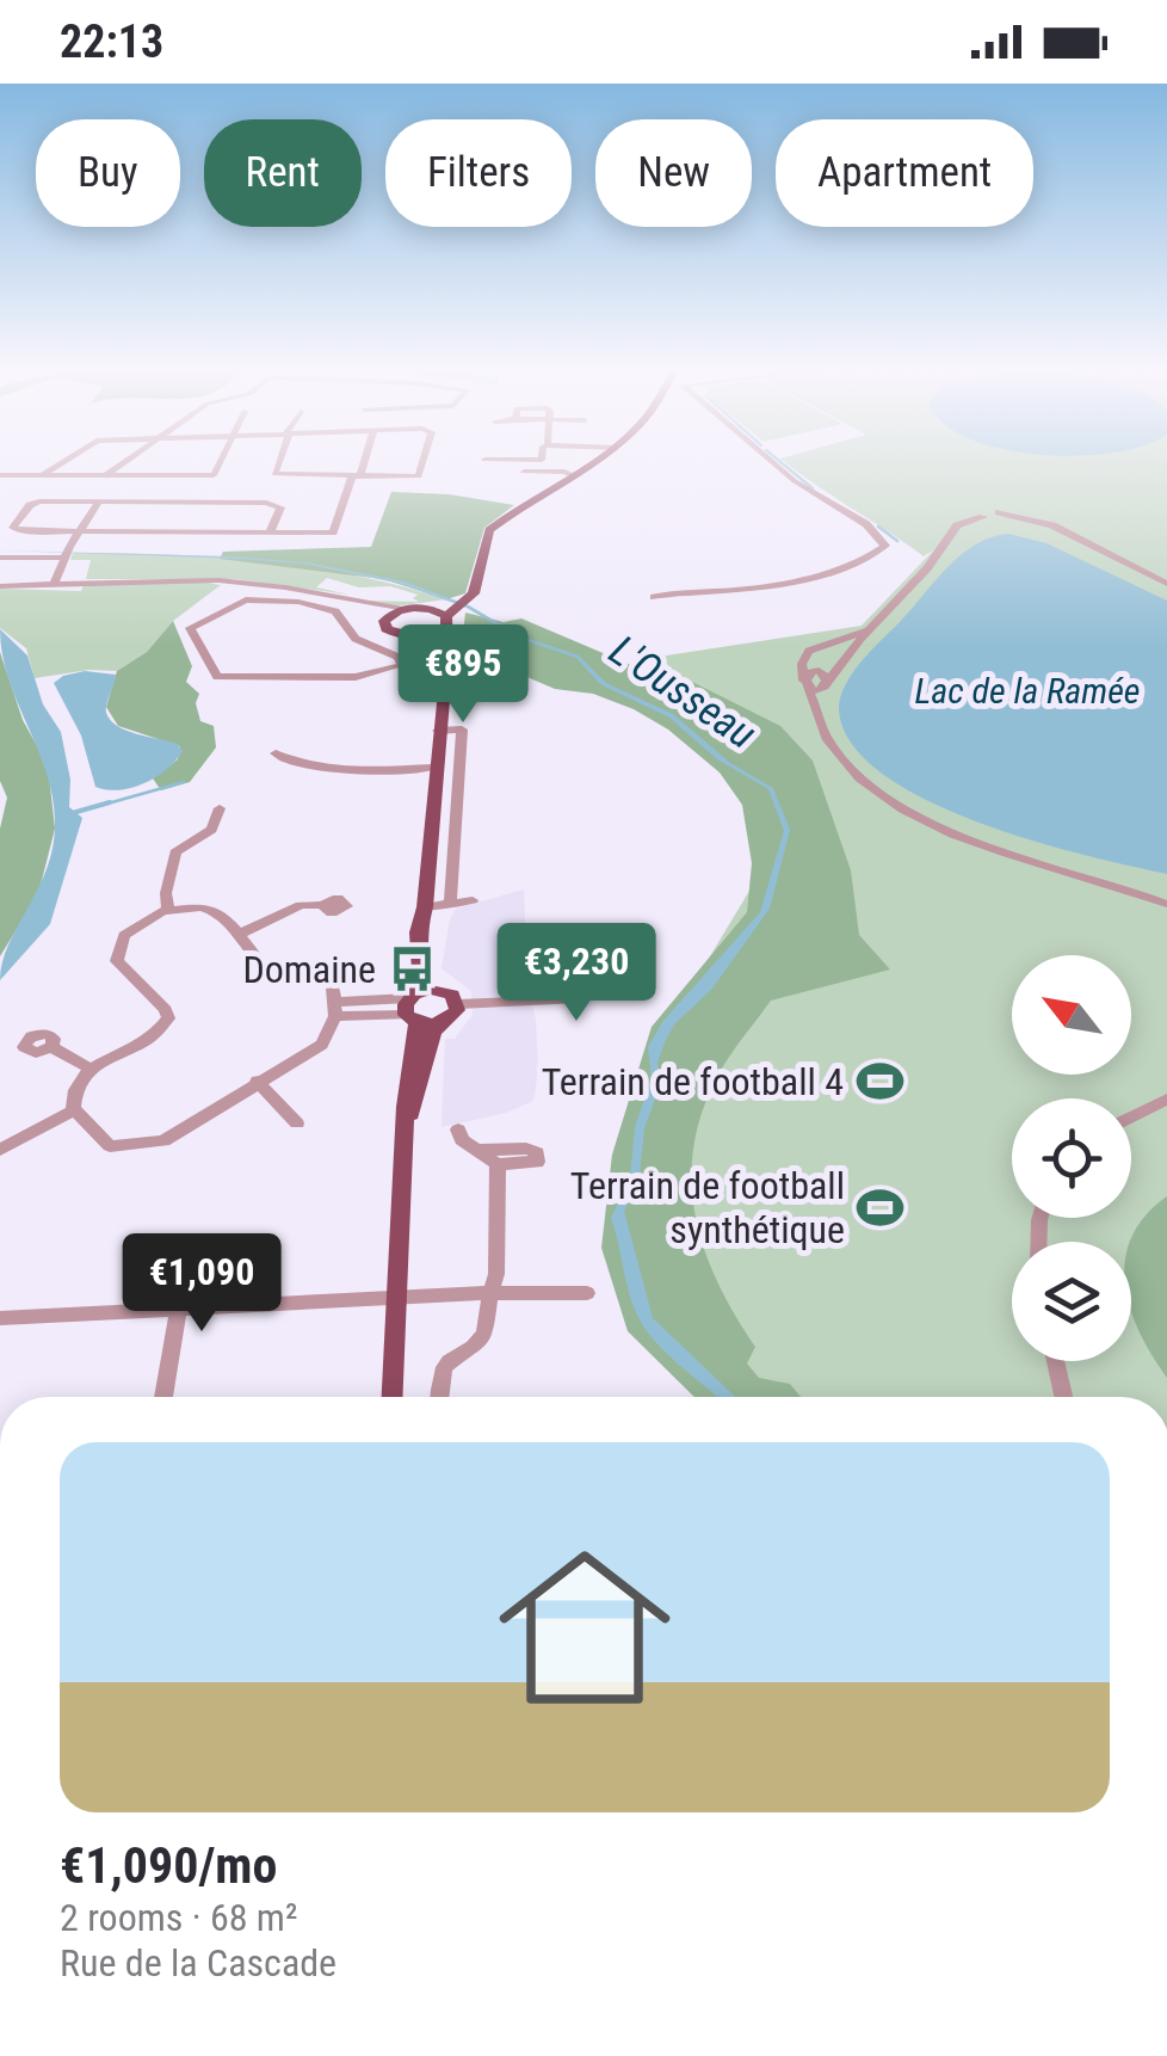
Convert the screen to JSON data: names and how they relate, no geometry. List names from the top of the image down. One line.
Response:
{"water":["Lac de la Ramée","L'Ousseau"],"places":{"bus stop":["Domaine"],"sports":["Terrain de football 4","Terrain de football synthétique"]},"north":"top left","page":{"status":"22:13","chip":["Buy","Rent","Filters","New","Apartment"],"price":["€895","€3,230","€1,090"],"list":[{"name":"€1,090/mo","note":"2 rooms · 68 m² · Rue de la Cascade"}]}}
